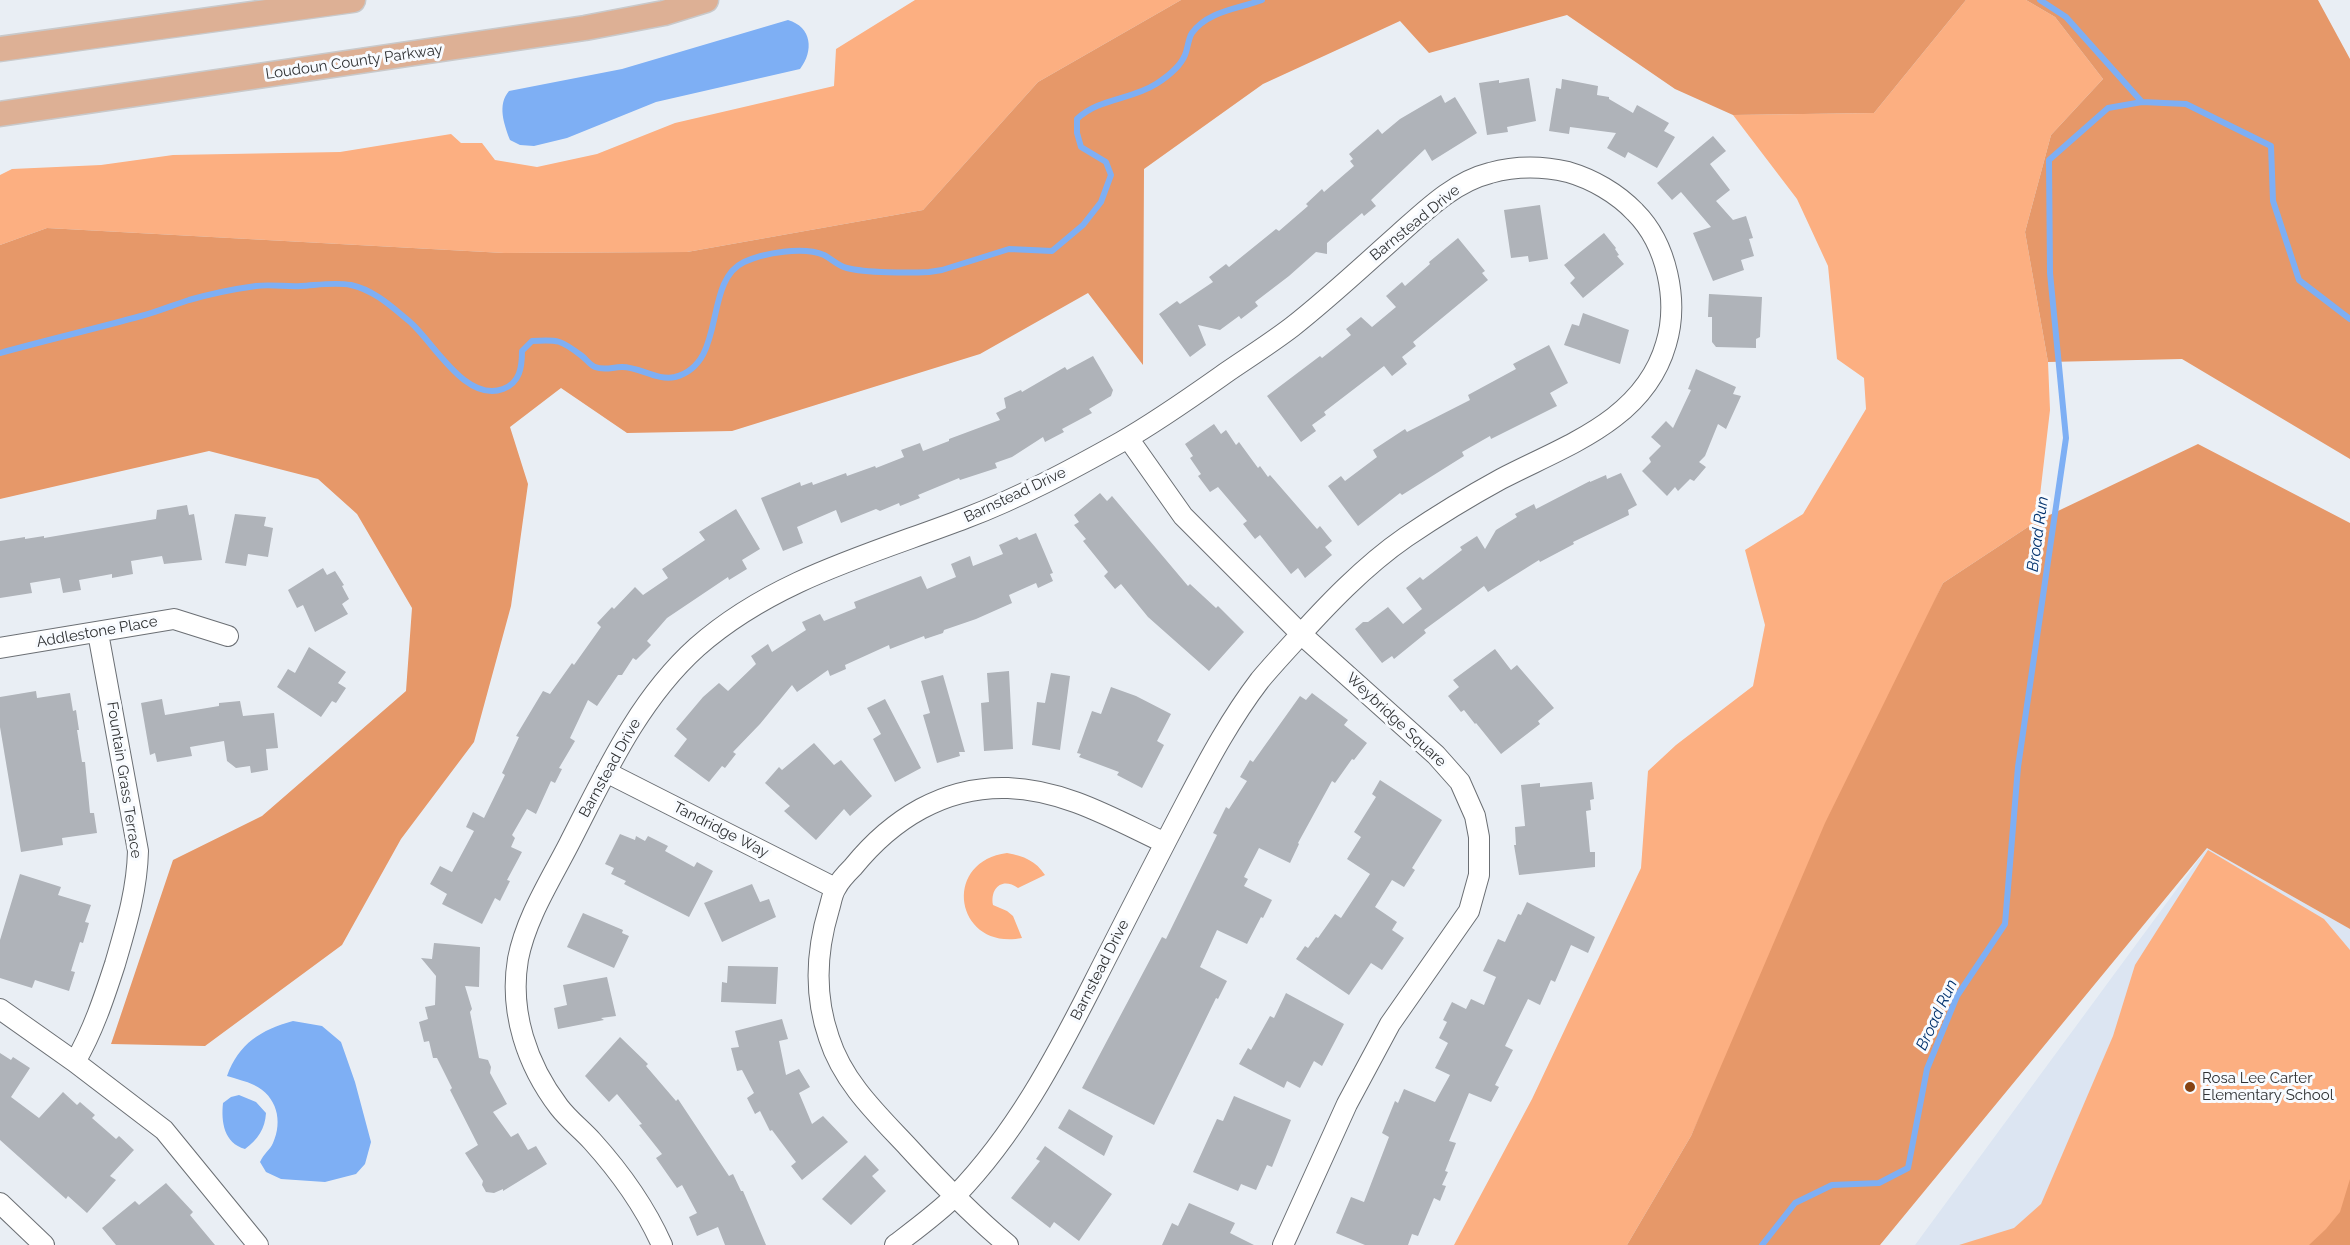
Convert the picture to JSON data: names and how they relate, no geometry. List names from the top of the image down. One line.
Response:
{"streets":{"main road":["Loudoun County Parkway"],"street":["Barnstead Drive","Addlestone Place","Weybridge Square","Fountain Grass Terrace","Tandridge Way"]},"crossings":[["Barnstead Drive","Weybridge Square"],["Barnstead Drive","Tandridge Way"],["Addlestone Place","Fountain Grass Terrace"]],"water":["Broad Run"],"places":["Rosa Lee Carter Elementary School"]}
